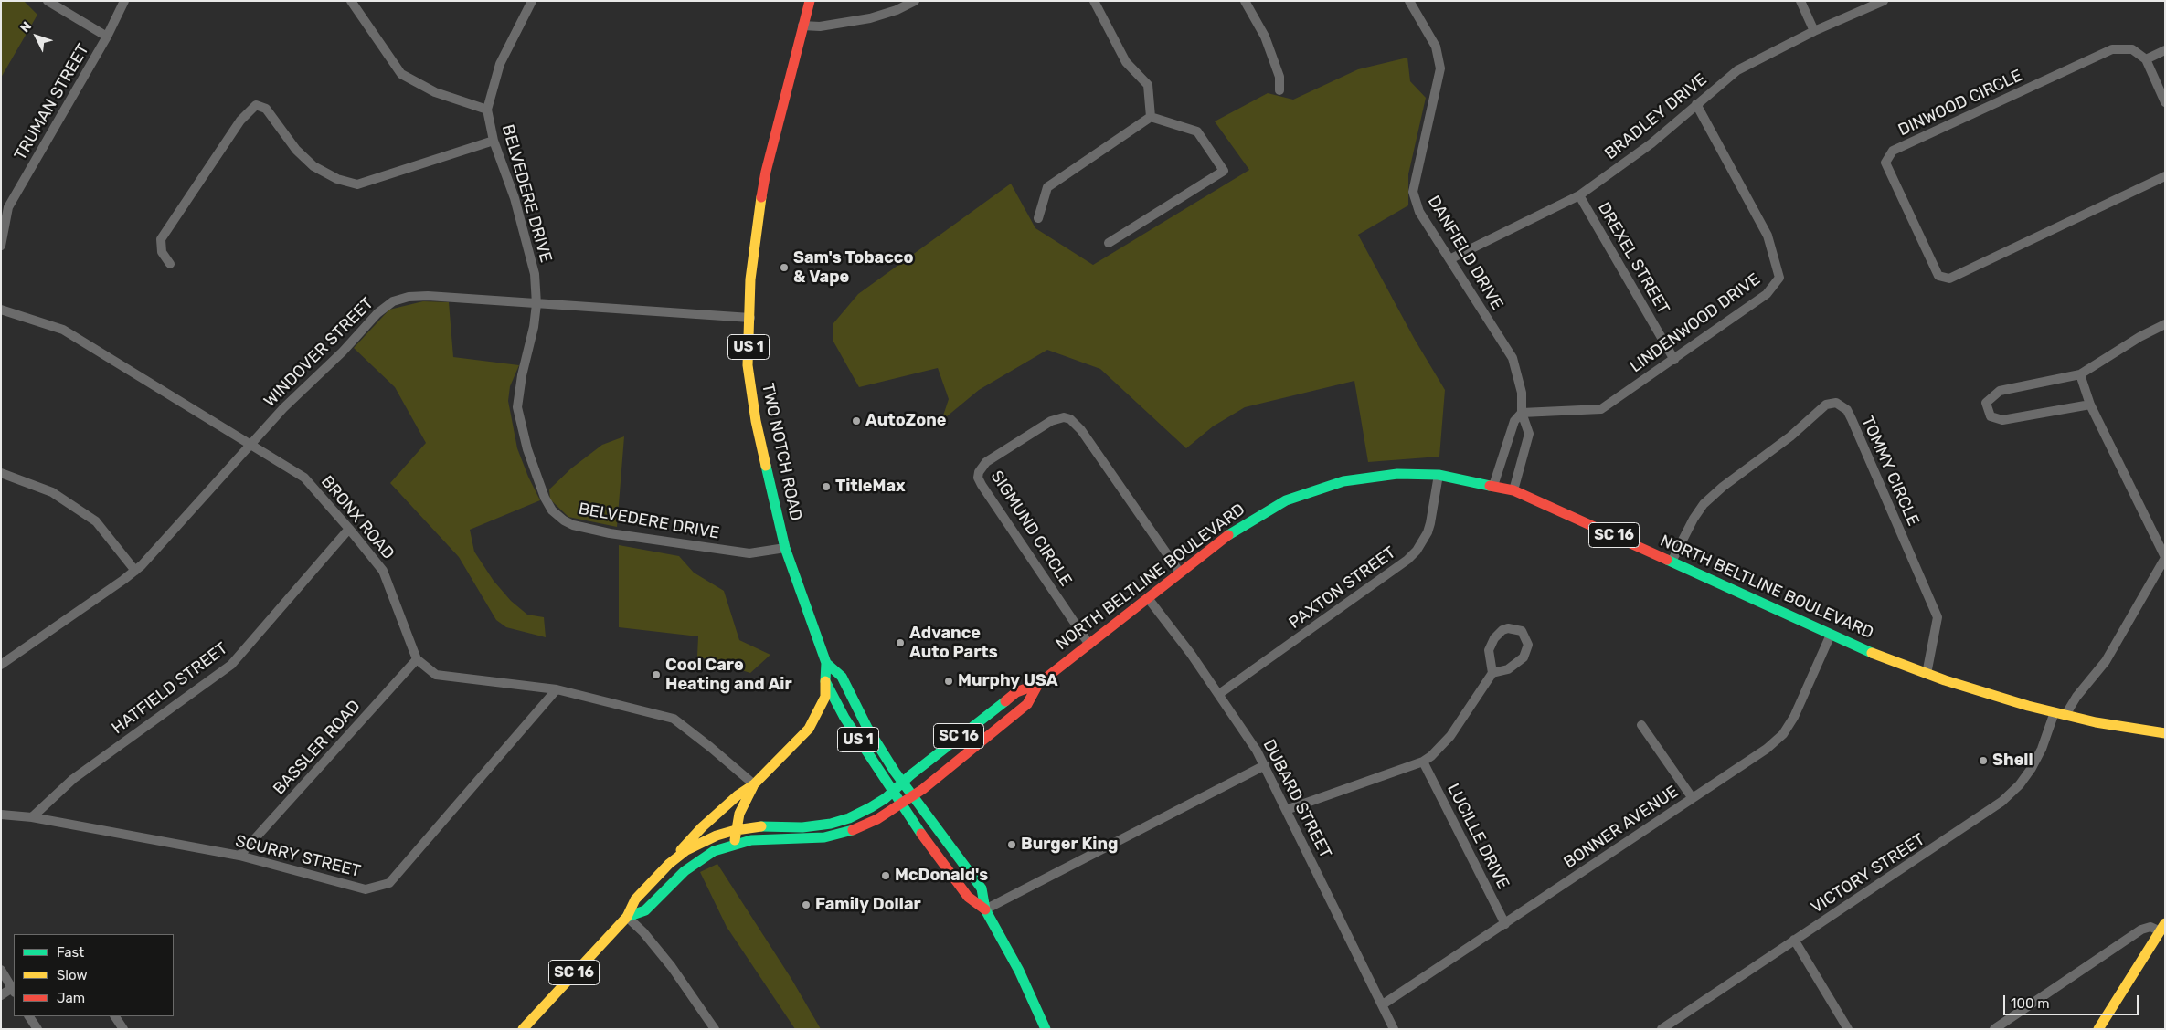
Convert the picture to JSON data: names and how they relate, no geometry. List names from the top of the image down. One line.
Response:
{"streets":{"main road":["US 1","TWO NOTCH ROAD","SC 16","NORTH BELTLINE BOULEVARD"],"street":["TRUMAN STREET","DINWOOD CIRCLE","BRADLEY DRIVE","BELVEDERE DRIVE","DANFIELD DRIVE","DREXEL STREET","LINDENWOOD DRIVE","WINDOVER STREET","TOMMY CIRCLE","BRONX ROAD","SIGMUND CIRCLE","PAXTON STREET","HATFIELD STREET","BASSLER ROAD","DUBARD STREET","BONNER AVENUE","LUCILLE DRIVE","SCURRY STREET","VICTORY STREET"]},"crossings":[["BRADLEY DRIVE","DANFIELD DRIVE"],["BRADLEY DRIVE","DREXEL STREET"],["BRADLEY DRIVE","LINDENWOOD DRIVE"],["BELVEDERE DRIVE","WINDOVER STREET"],["BELVEDERE DRIVE","TWO NOTCH ROAD"],["DANFIELD DRIVE","LINDENWOOD DRIVE"],["DANFIELD DRIVE","NORTH BELTLINE BOULEVARD"],["DREXEL STREET","LINDENWOOD DRIVE"],["WINDOVER STREET","TWO NOTCH ROAD"],["WINDOVER STREET","BRONX ROAD"],["TWO NOTCH ROAD","NORTH BELTLINE BOULEVARD"],["TOMMY CIRCLE","NORTH BELTLINE BOULEVARD"],["BRONX ROAD","HATFIELD STREET"],["BRONX ROAD","BASSLER ROAD"],["SIGMUND CIRCLE","NORTH BELTLINE BOULEVARD"],["NORTH BELTLINE BOULEVARD","PAXTON STREET"],["NORTH BELTLINE BOULEVARD","DUBARD STREET"],["NORTH BELTLINE BOULEVARD","BONNER AVENUE"],["NORTH BELTLINE BOULEVARD","VICTORY STREET"],["PAXTON STREET","DUBARD STREET"],["HATFIELD STREET","SCURRY STREET"],["BASSLER ROAD","SCURRY STREET"],["DUBARD STREET","BONNER AVENUE"],["BONNER AVENUE","LUCILLE DRIVE"]],"places":["Sam's Tobacco & Vape","AutoZone","TitleMax","Advance Auto Parts","Cool Care Heating and Air","Murphy USA","Shell","Burger King","McDonald's","Family Dollar"],"legend":["Fast","Slow","Jam"],"scale_bar":"100 m","north":"top left"}
